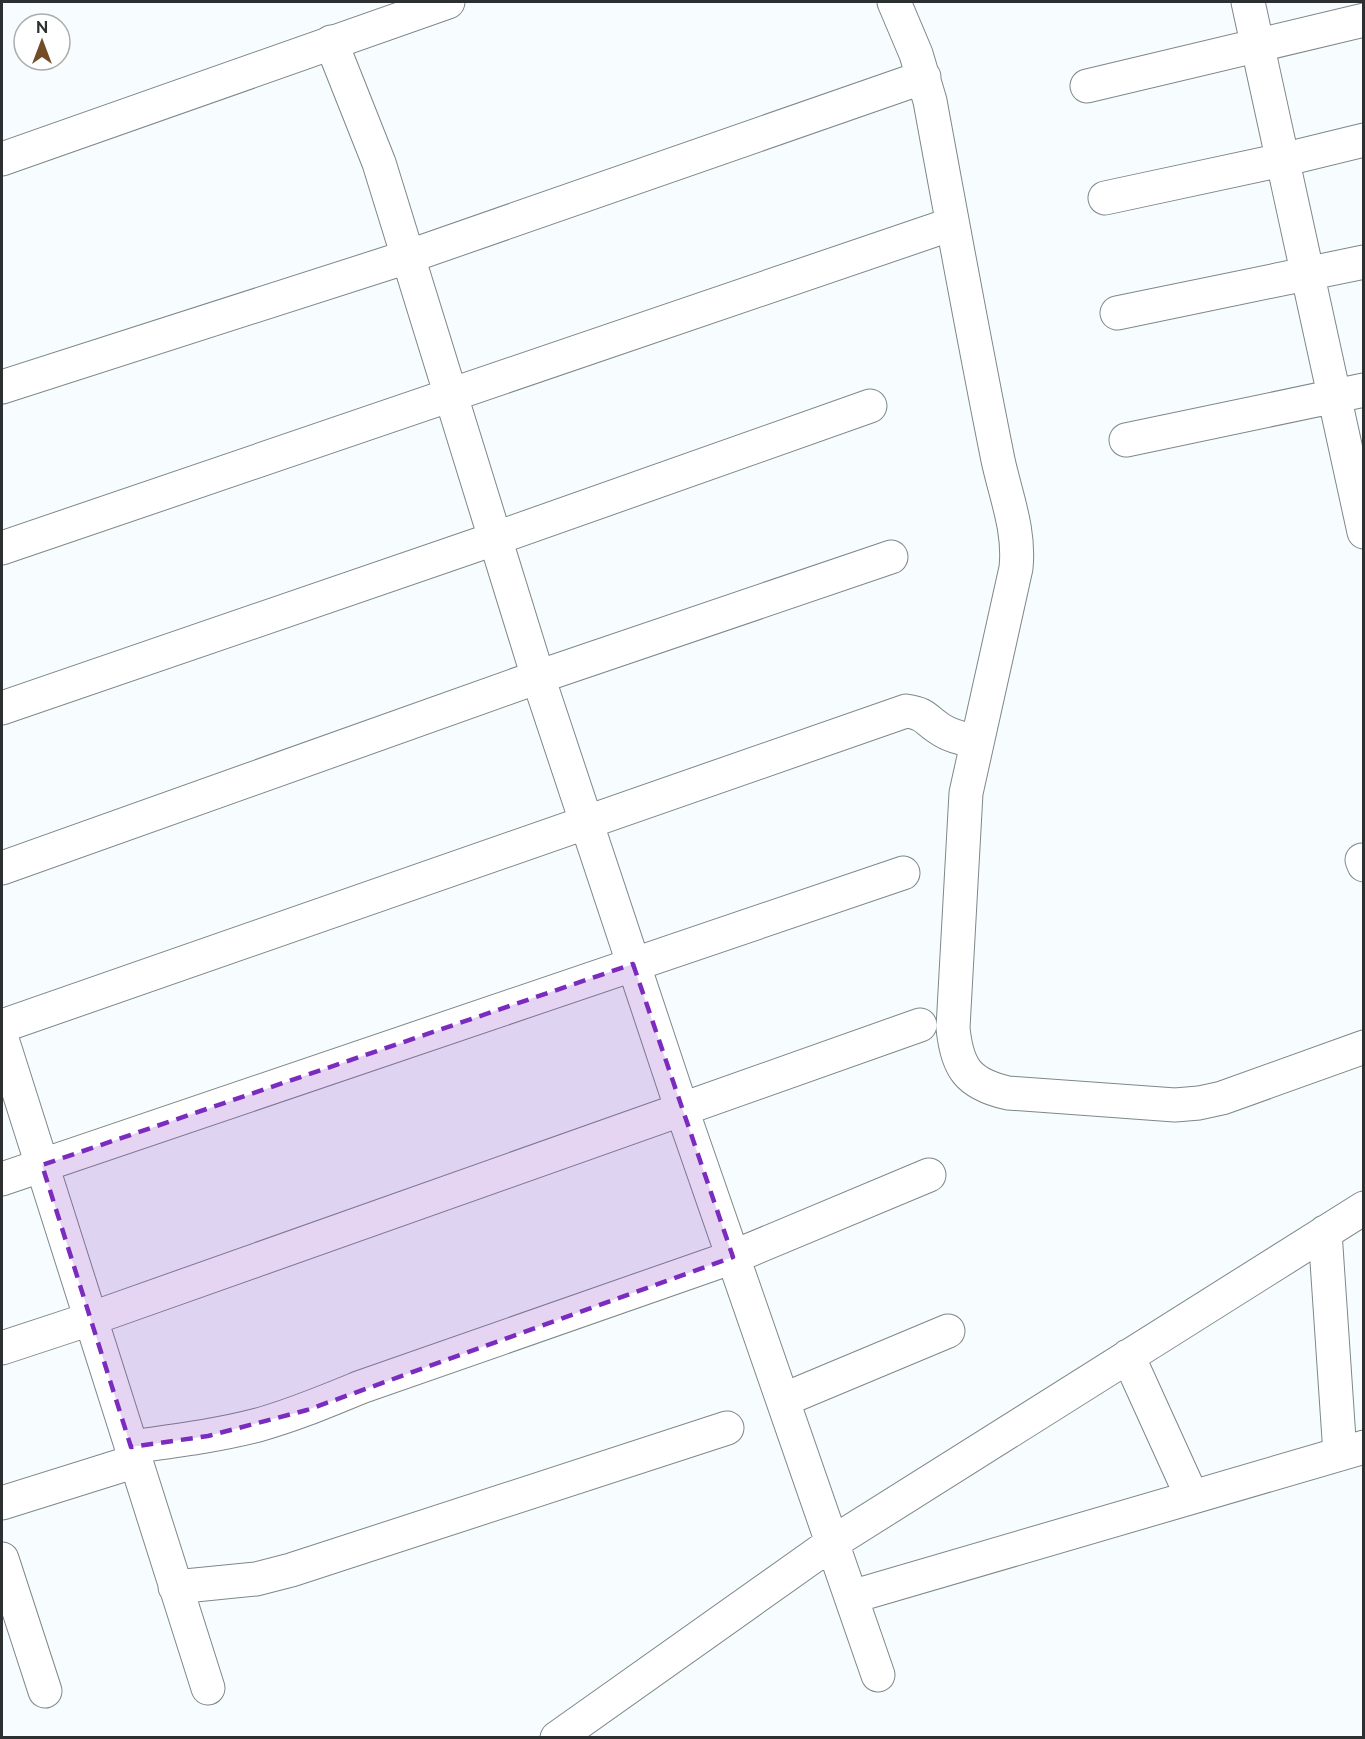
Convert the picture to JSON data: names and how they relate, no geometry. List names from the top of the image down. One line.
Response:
{"north":"top"}
